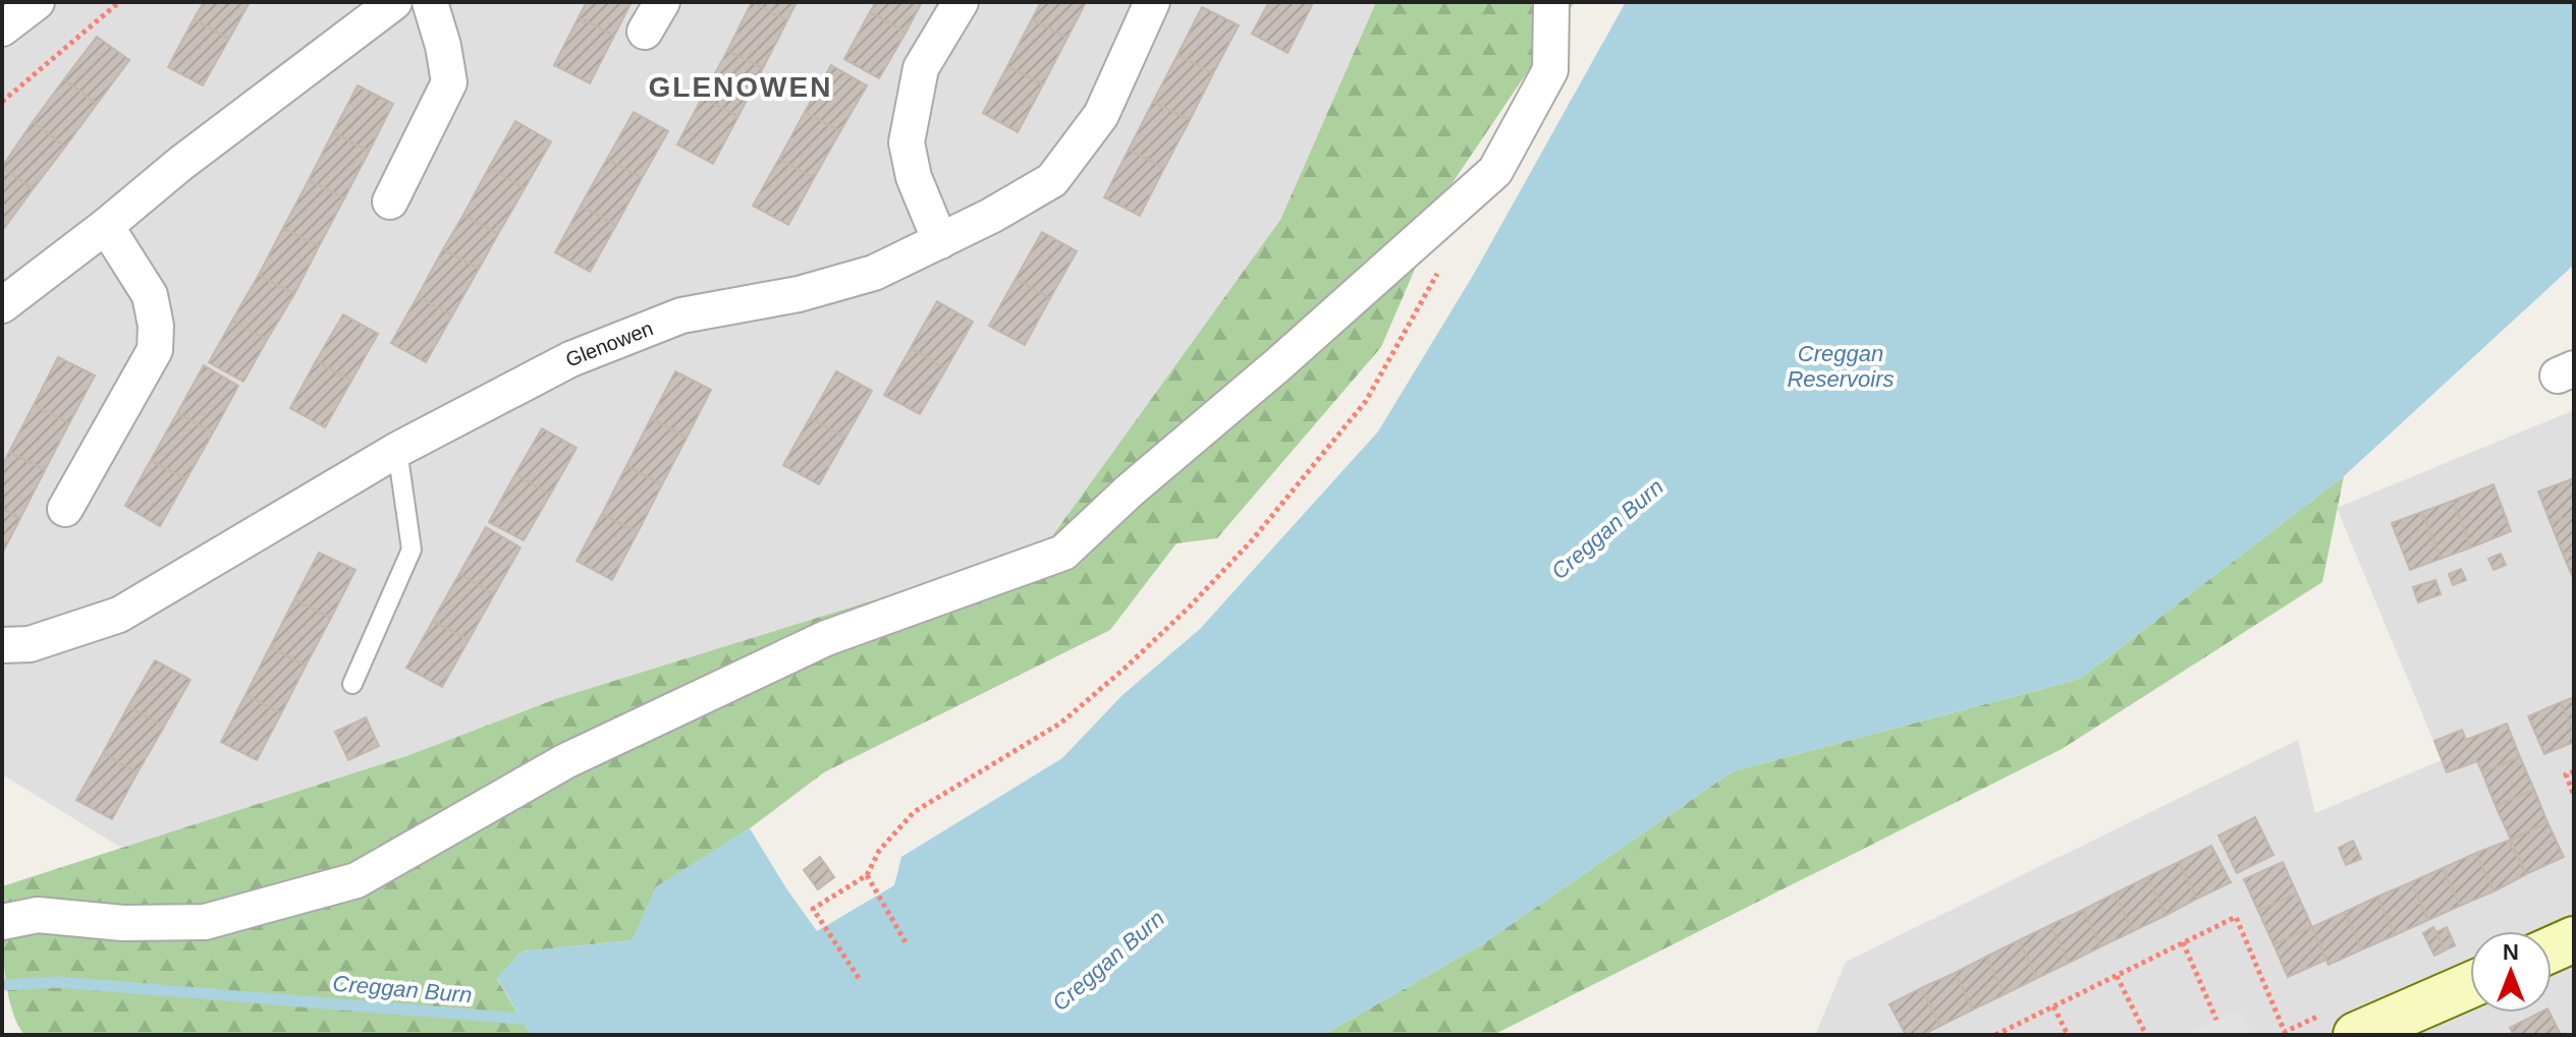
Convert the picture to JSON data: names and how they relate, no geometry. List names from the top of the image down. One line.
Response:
{"streets":{"street":["Glenowen"]},"districts":["GLENOWEN"],"water":["Creggan Reservoirs","Creggan Burn"],"north":"top"}
